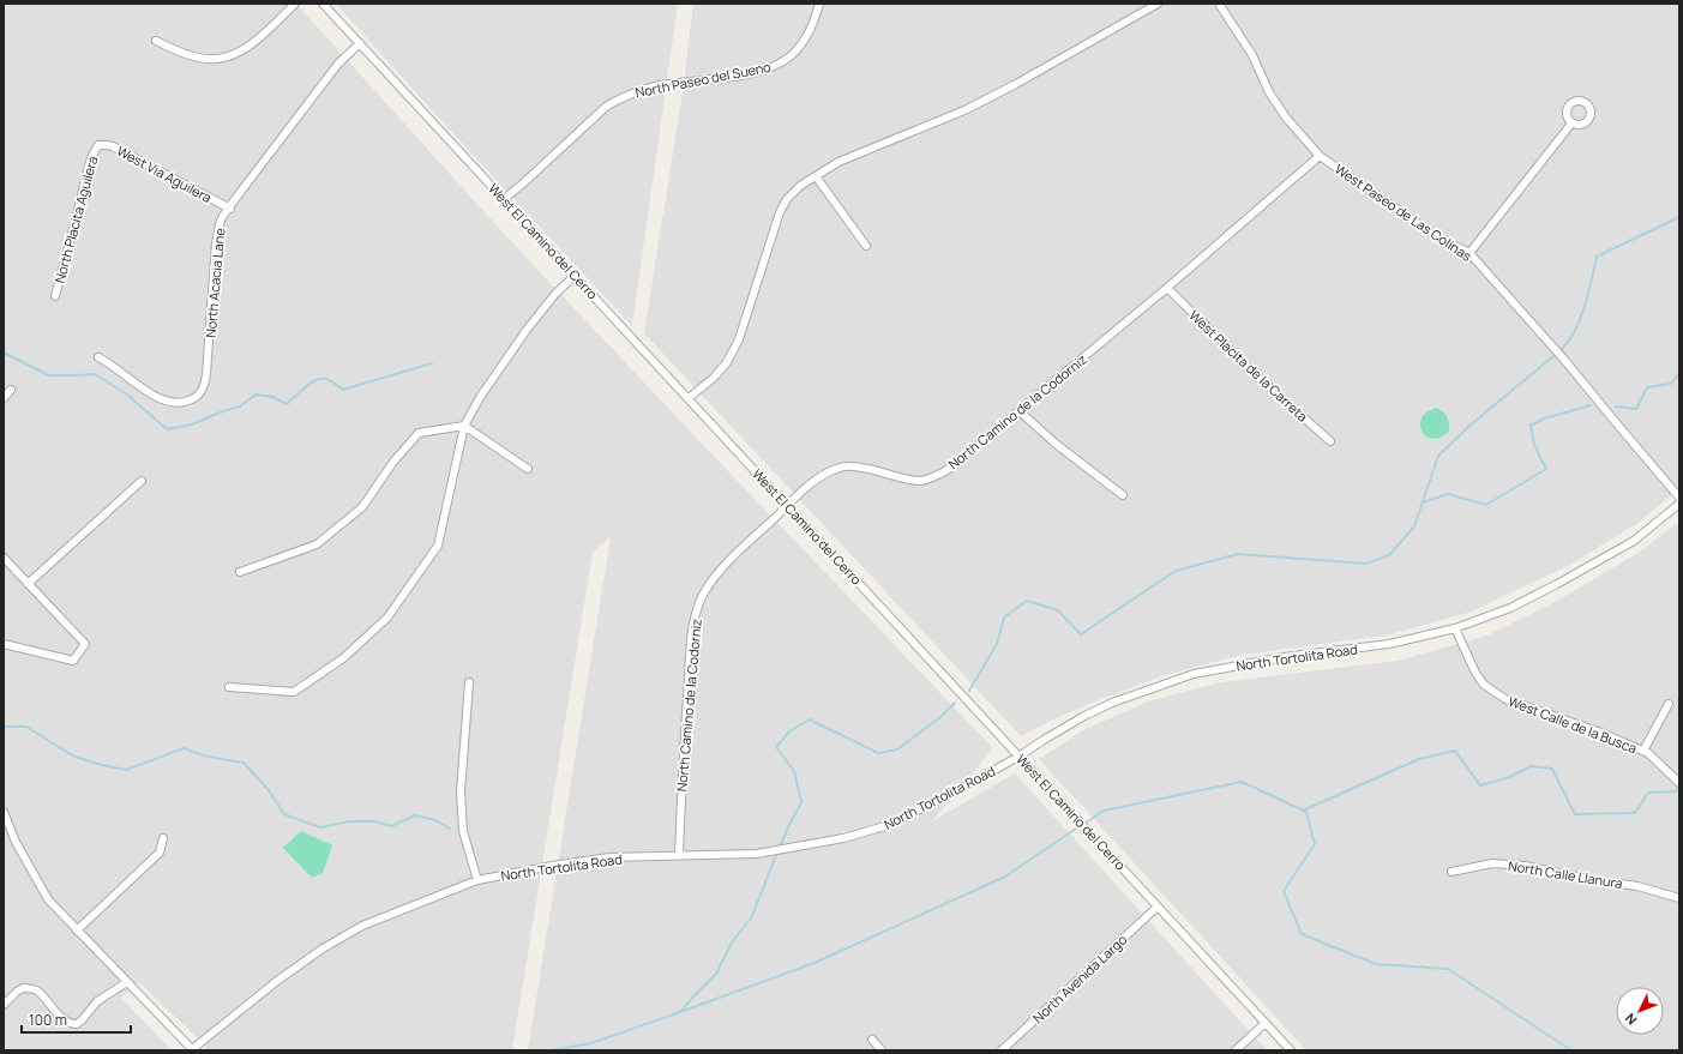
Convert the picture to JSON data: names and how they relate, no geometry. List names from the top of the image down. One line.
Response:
{"streets":{"street":["North Paseo del Sueno","West Via Aguilera","West Paseo de Las Colinas","North Placita Aguilera","West El Camino del Cerro","North Acacia Lane","West Placita de la Carreta","North Camino de la Codorniz","North Tortolita Road","West Calle de la Busca","North Calle Llanura","North Avenida Largo"]},"crossings":[["North Paseo del Sueno","West El Camino del Cerro"],["West Via Aguilera","North Placita Aguilera"],["West Via Aguilera","North Acacia Lane"],["West Paseo de Las Colinas","North Camino de la Codorniz"],["West El Camino del Cerro","North Acacia Lane"],["West El Camino del Cerro","North Camino de la Codorniz"],["West El Camino del Cerro","North Tortolita Road"],["West El Camino del Cerro","North Avenida Largo"],["West Placita de la Carreta","North Camino de la Codorniz"],["North Camino de la Codorniz","North Tortolita Road"],["North Tortolita Road","West Calle de la Busca"]],"scale_bar":"100 m","north":"bottom left"}
